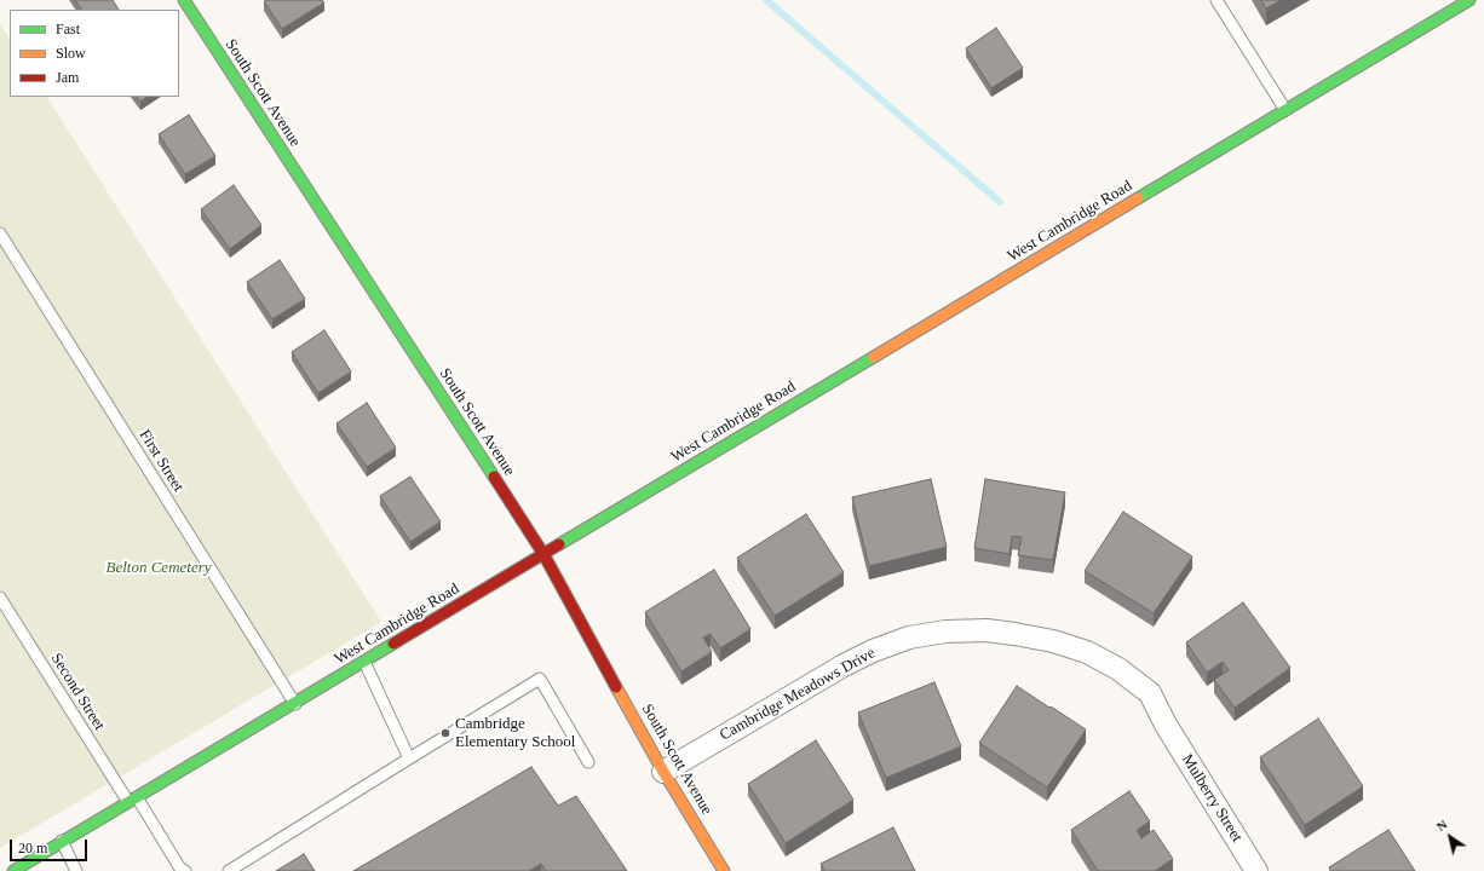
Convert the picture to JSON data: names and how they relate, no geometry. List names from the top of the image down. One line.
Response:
{"streets":{"street":["South Scott Avenue","West Cambridge Road","Cambridge Meadows Drive","Mulberry Street"],"lane":["First Street","Second Street"]},"crossings":[["South Scott Avenue","West Cambridge Road"],["South Scott Avenue","Cambridge Meadows Drive"],["West Cambridge Road","First Street"],["West Cambridge Road","Second Street"],["Cambridge Meadows Drive","Mulberry Street"]],"parks":["Belton Cemetery"],"places":["Cambridge Elementary School"],"legend":["Fast","Slow","Jam"],"scale_bar":"20 m","north":"top left"}
